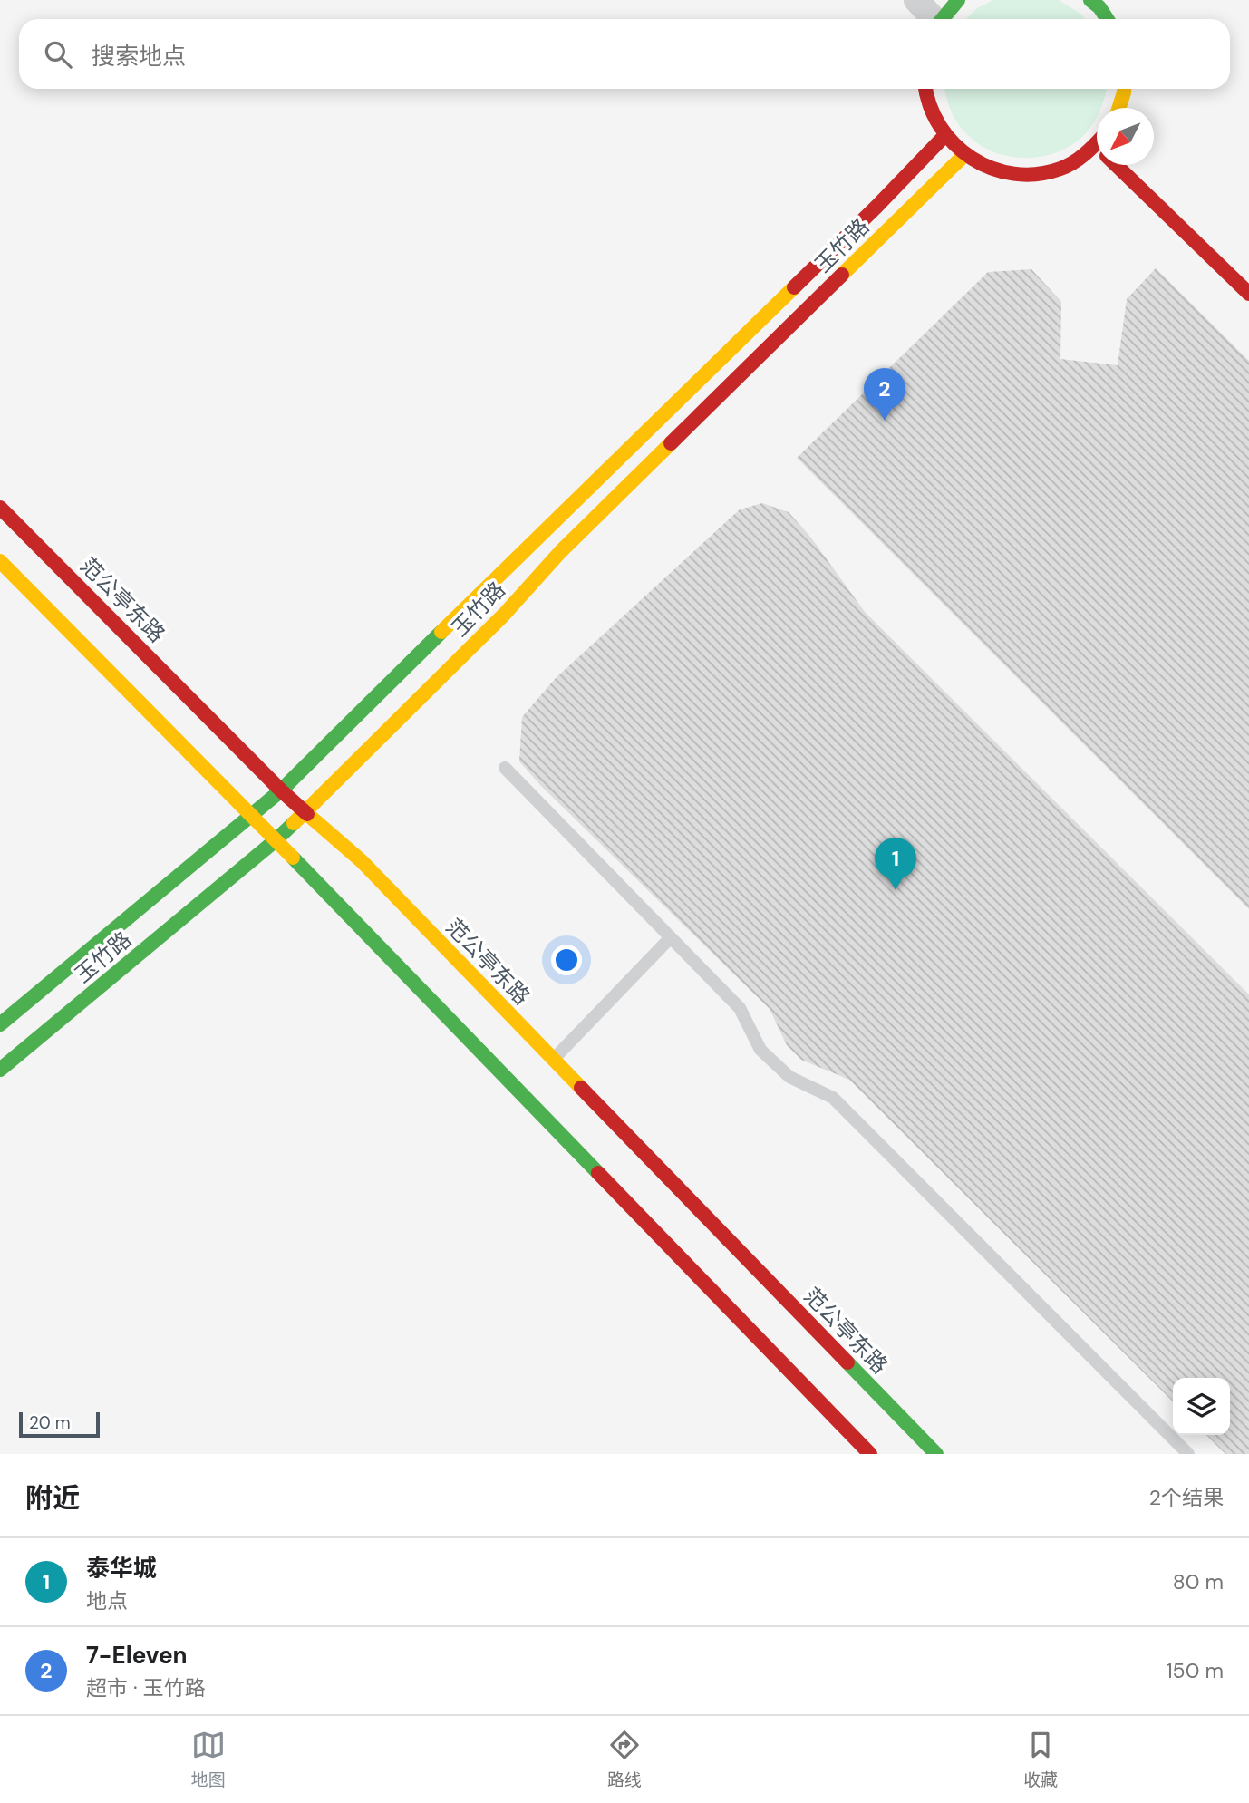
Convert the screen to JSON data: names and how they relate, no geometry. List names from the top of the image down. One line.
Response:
{"streets":{"street":["玉竹路","范公亭东路"]},"crossings":[["玉竹路","范公亭东路"]],"scale_bar":"20 m","north":"bottom left","page":{"search":"搜索地点","pins":["2","1"],"scale":"20 m","heading":["附近","2个结果"],"list":[{"mark":"1","name":"泰华城","note":"地点","value":"80 m"},{"mark":"2","name":"7-Eleven","note":"超市 · 玉竹路","value":"150 m"}],"nav":["地图","路线","收藏"]}}
